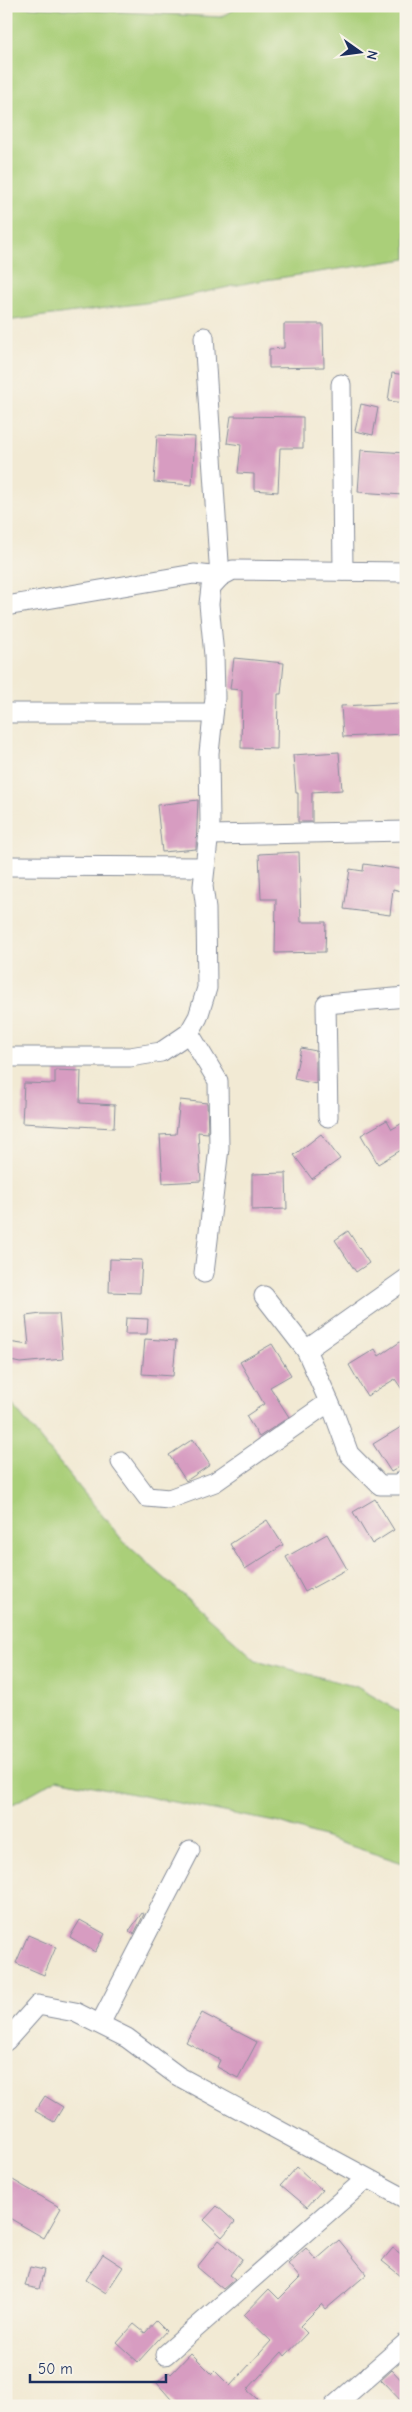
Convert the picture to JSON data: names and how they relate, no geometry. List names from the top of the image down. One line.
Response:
{"scale_bar":"50 m","north":"right"}
